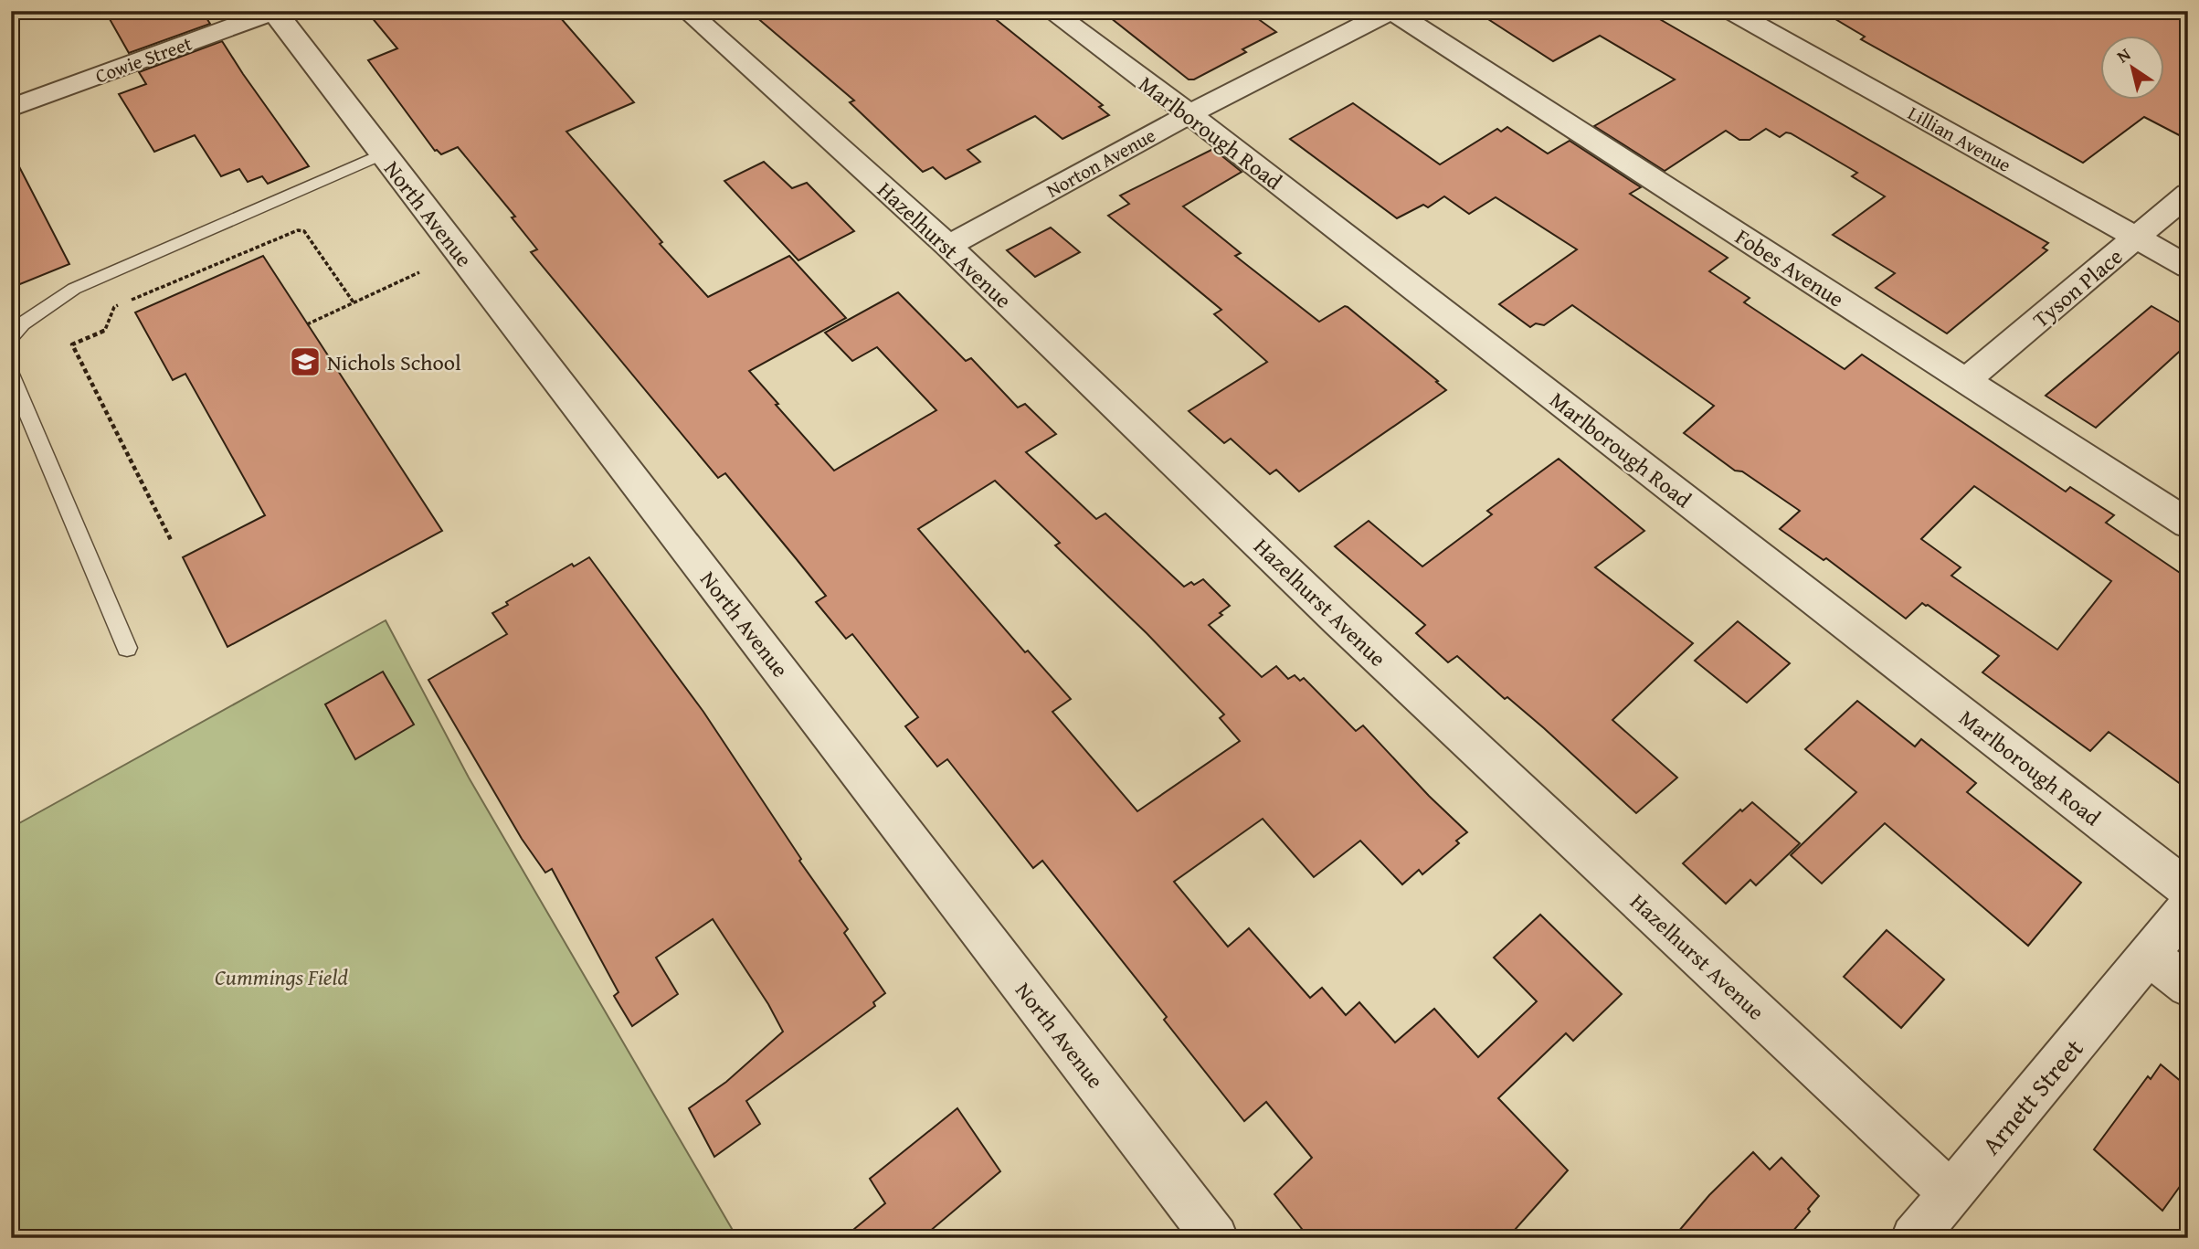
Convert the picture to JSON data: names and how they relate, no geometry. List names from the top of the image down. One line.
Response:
{"streets":{"street":["Cowie Street","Marlborough Road","Lillian Avenue","Norton Avenue","North Avenue","Hazelhurst Avenue","Fobes Avenue","Tyson Place","Arnett Street"]},"crossings":[["Cowie Street","North Avenue"],["Marlborough Road","Norton Avenue"],["Lillian Avenue","Tyson Place"],["Norton Avenue","Hazelhurst Avenue"],["Norton Avenue","Fobes Avenue"],["Hazelhurst Avenue","Arnett Street"],["Fobes Avenue","Tyson Place"]],"parks":["Cummings Field"],"places":{"school or university":["Nichols School"]},"north":"top left"}
